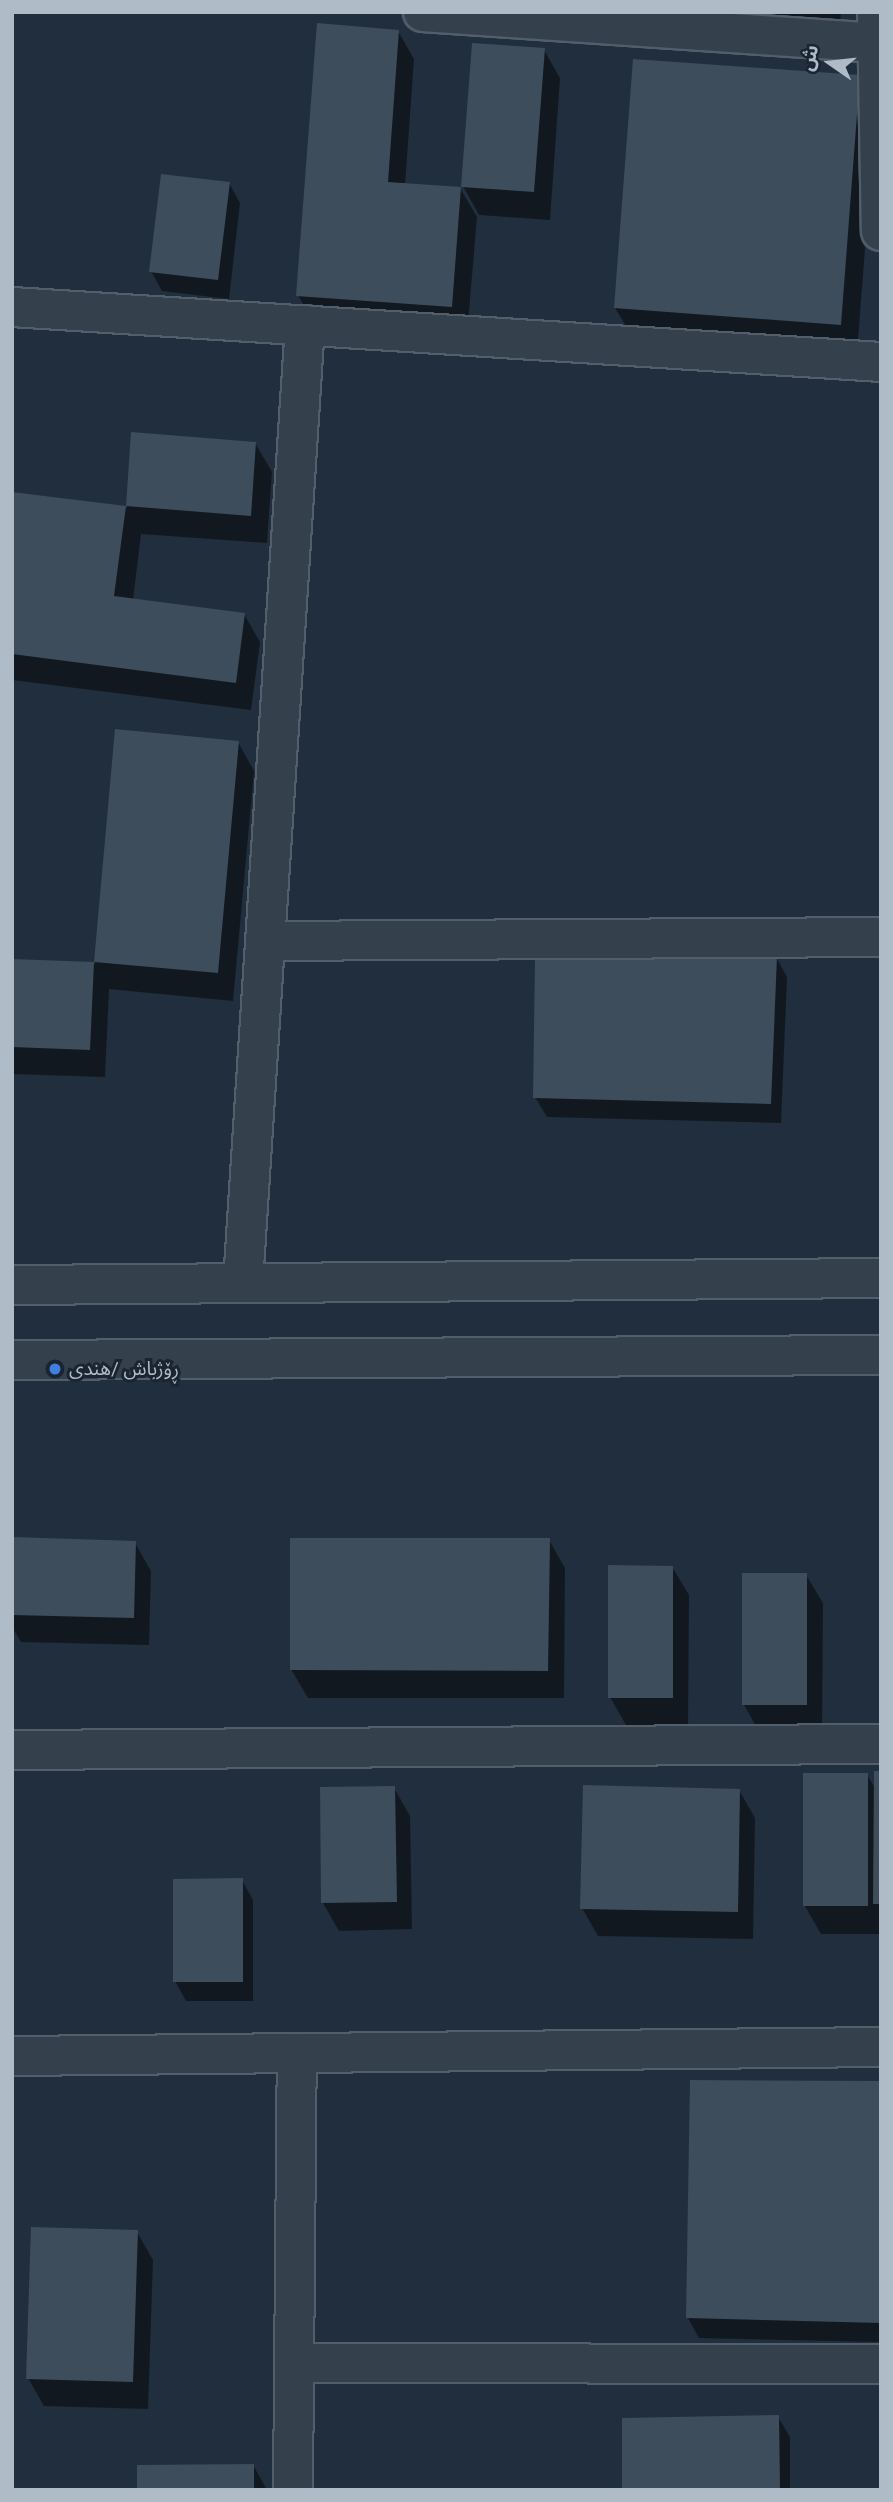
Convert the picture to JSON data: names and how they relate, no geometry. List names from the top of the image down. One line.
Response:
{"places":["ڕۆژباش /ھندی"],"north":"left"}
